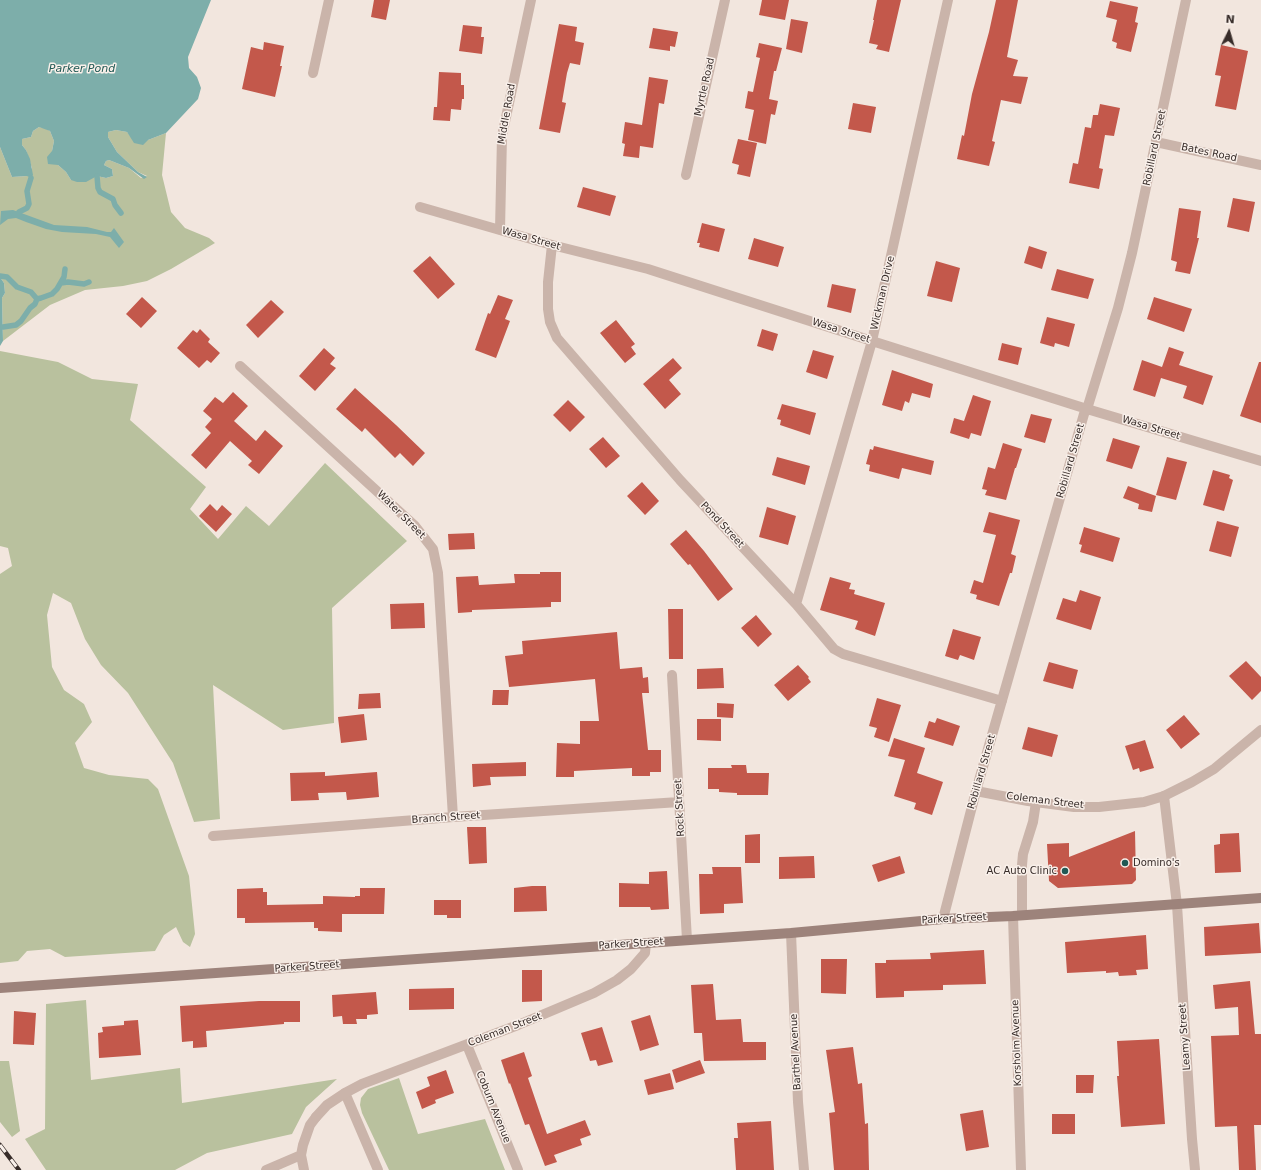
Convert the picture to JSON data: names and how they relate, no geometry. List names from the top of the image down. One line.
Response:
{"streets":{"main road":["Parker Street"],"street":["Myrtle Road","Middle Road","Robillard Street","Bates Road","Wasa Street","Wickman Drive","Water Street","Pond Street","Coleman Street","Rock Street","Branch Street","Leamy Street","Korsholm Avenue","Barthel Avenue","Coburn Avenue"]},"crossings":[["Middle Road","Wasa Street"],["Robillard Street","Bates Road"],["Robillard Street","Wasa Street"],["Robillard Street","Pond Street"],["Robillard Street","Coleman Street"],["Robillard Street","Parker Street"],["Wasa Street","Wickman Drive"],["Wasa Street","Pond Street"],["Wickman Drive","Pond Street"],["Water Street","Branch Street"],["Coleman Street","Parker Street"],["Coleman Street","Leamy Street"],["Coleman Street","Korsholm Avenue"],["Coleman Street","Coburn Avenue"],["Rock Street","Branch Street"],["Rock Street","Parker Street"],["Parker Street","Leamy Street"],["Parker Street","Korsholm Avenue"],["Parker Street","Barthel Avenue"]],"water":["Parker Pond"],"places":["Domino's","AC Auto Clinic"],"north":"top"}
